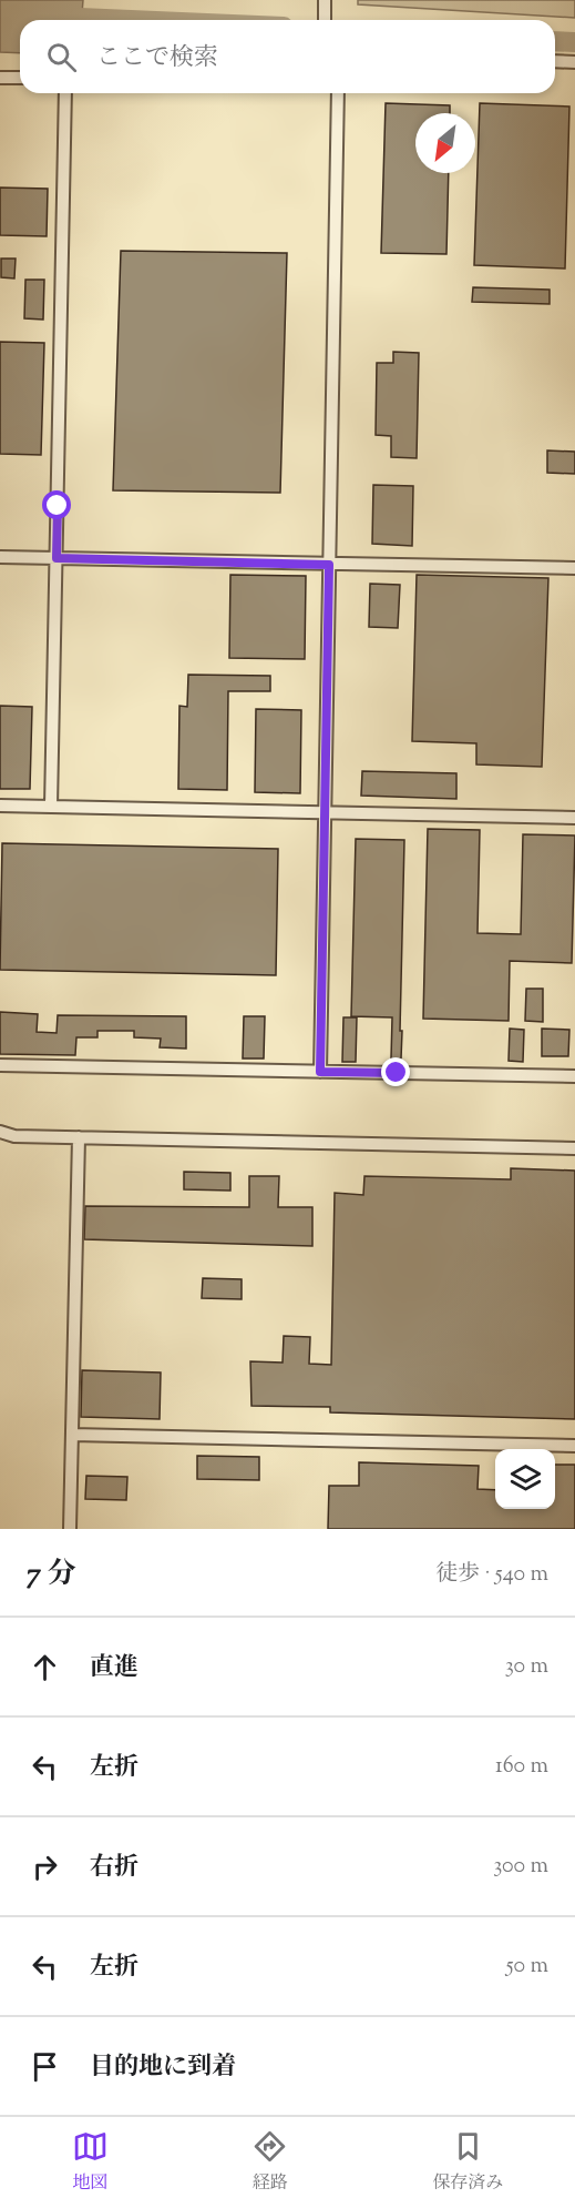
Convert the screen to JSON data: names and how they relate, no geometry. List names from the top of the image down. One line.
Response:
{"north":"bottom left","page":{"search":"ここで検索","heading":["7 分","徒歩 · 540 m"],"list":[["直進","30 m"],["左折","160 m"],["右折","300 m"],["左折","50 m"],"目的地に到着"],"nav":["地図","経路","保存済み"]}}
